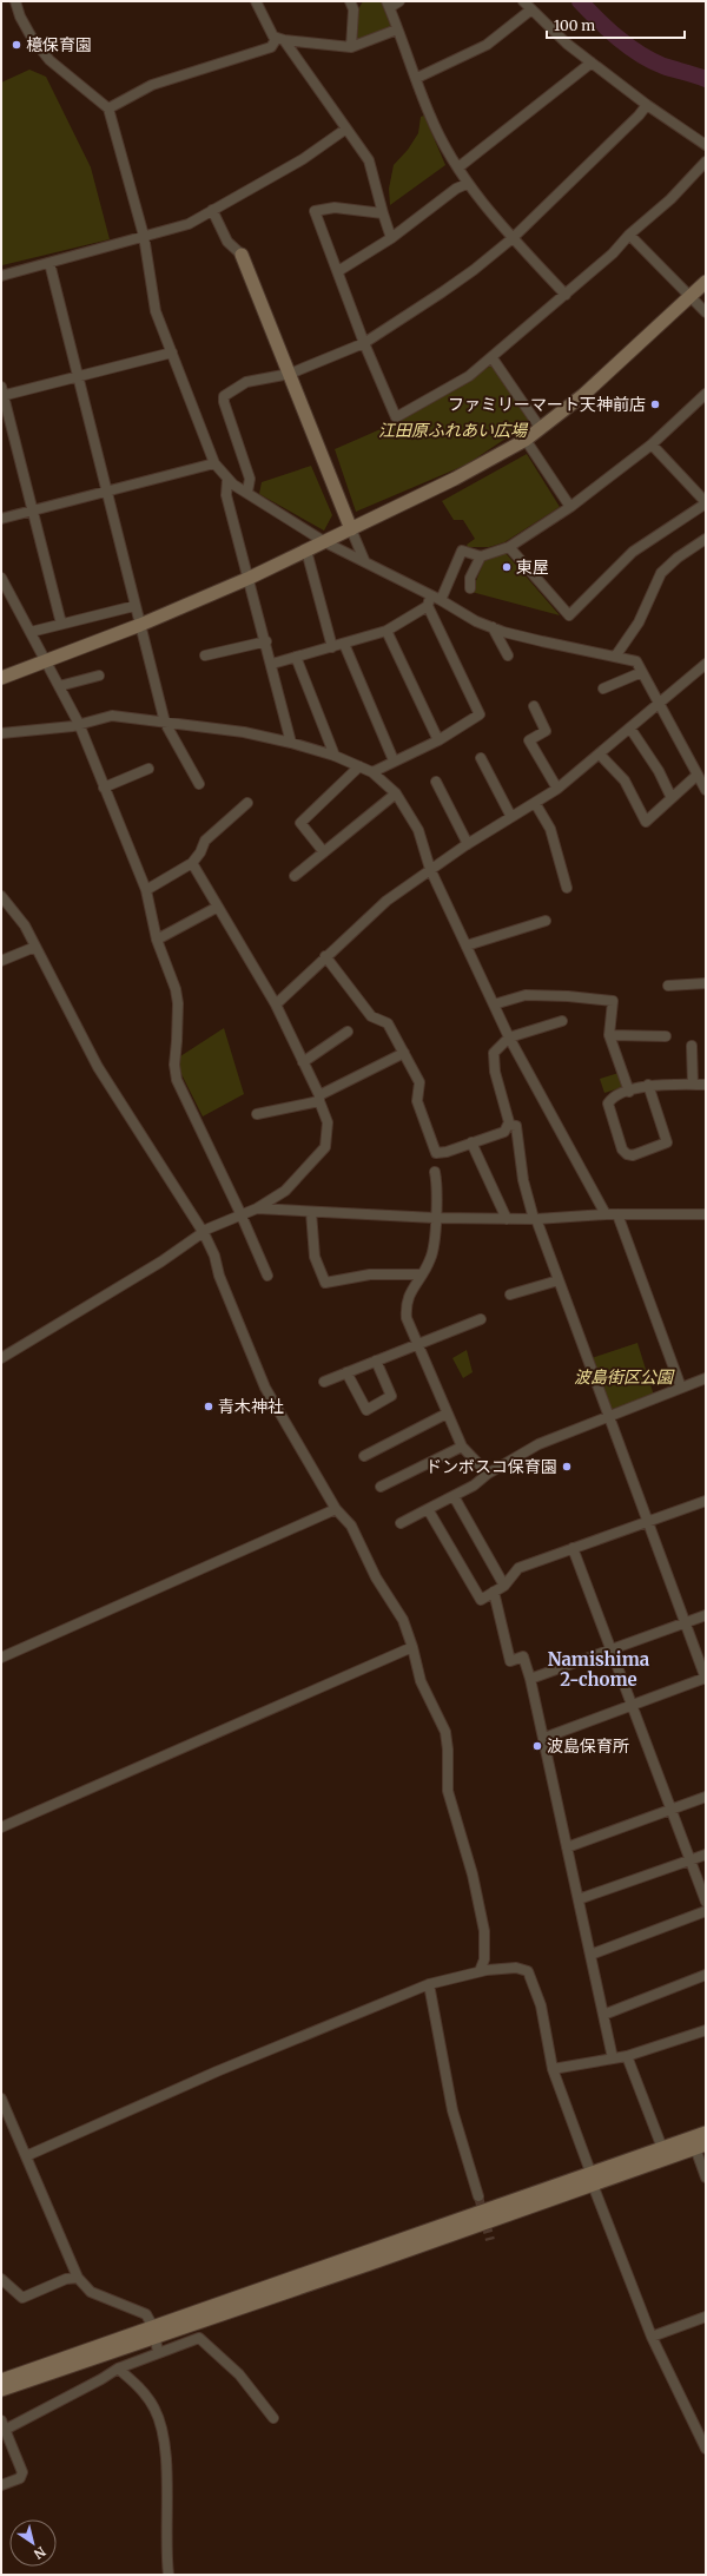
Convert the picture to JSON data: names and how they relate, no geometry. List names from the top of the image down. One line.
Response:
{"districts":["Namishima 2-chome"],"parks":["江田原ふれあい広場","波島街区公園"],"places":["檍保育園","ファミリーマート天神前店","東屋","青木神社","ドンボスコ保育園","波島保育所"],"scale_bar":"100 m","north":"bottom right"}
